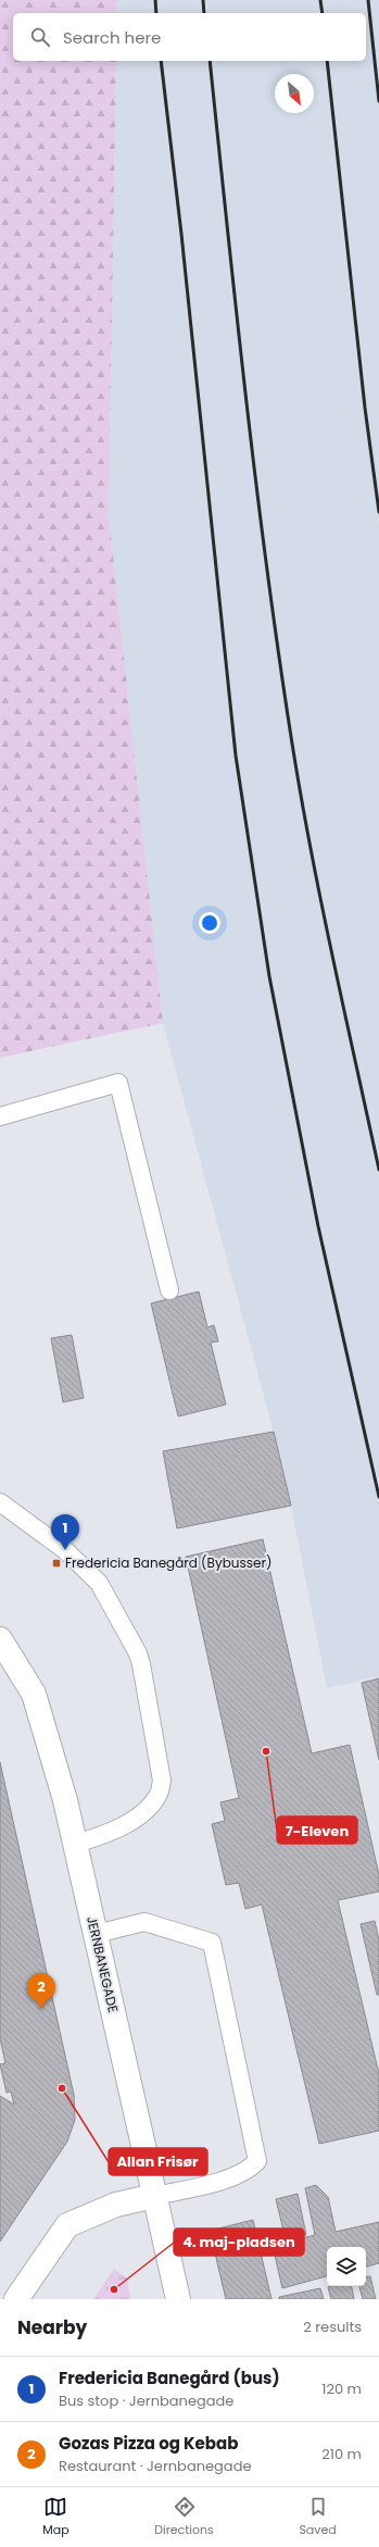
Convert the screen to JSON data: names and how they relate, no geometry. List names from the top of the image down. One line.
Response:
{"streets":{"street":["JERNBANEGADE"]},"places":{"transit":["Fredericia Banegård (Bybusser)"],"other":["7-Eleven","Allan Frisør","4. maj-pladsen"]},"north":"bottom right","page":{"search":"Search here","pins":["1","2"],"heading":["Nearby","2 results"],"list":[{"mark":"1","name":"Fredericia Banegård (bus)","note":"Bus stop · Jernbanegade","value":"120 m"},{"mark":"2","name":"Gozas Pizza og Kebab","note":"Restaurant · Jernbanegade","value":"210 m"}],"nav":["Map","Directions","Saved"]}}
